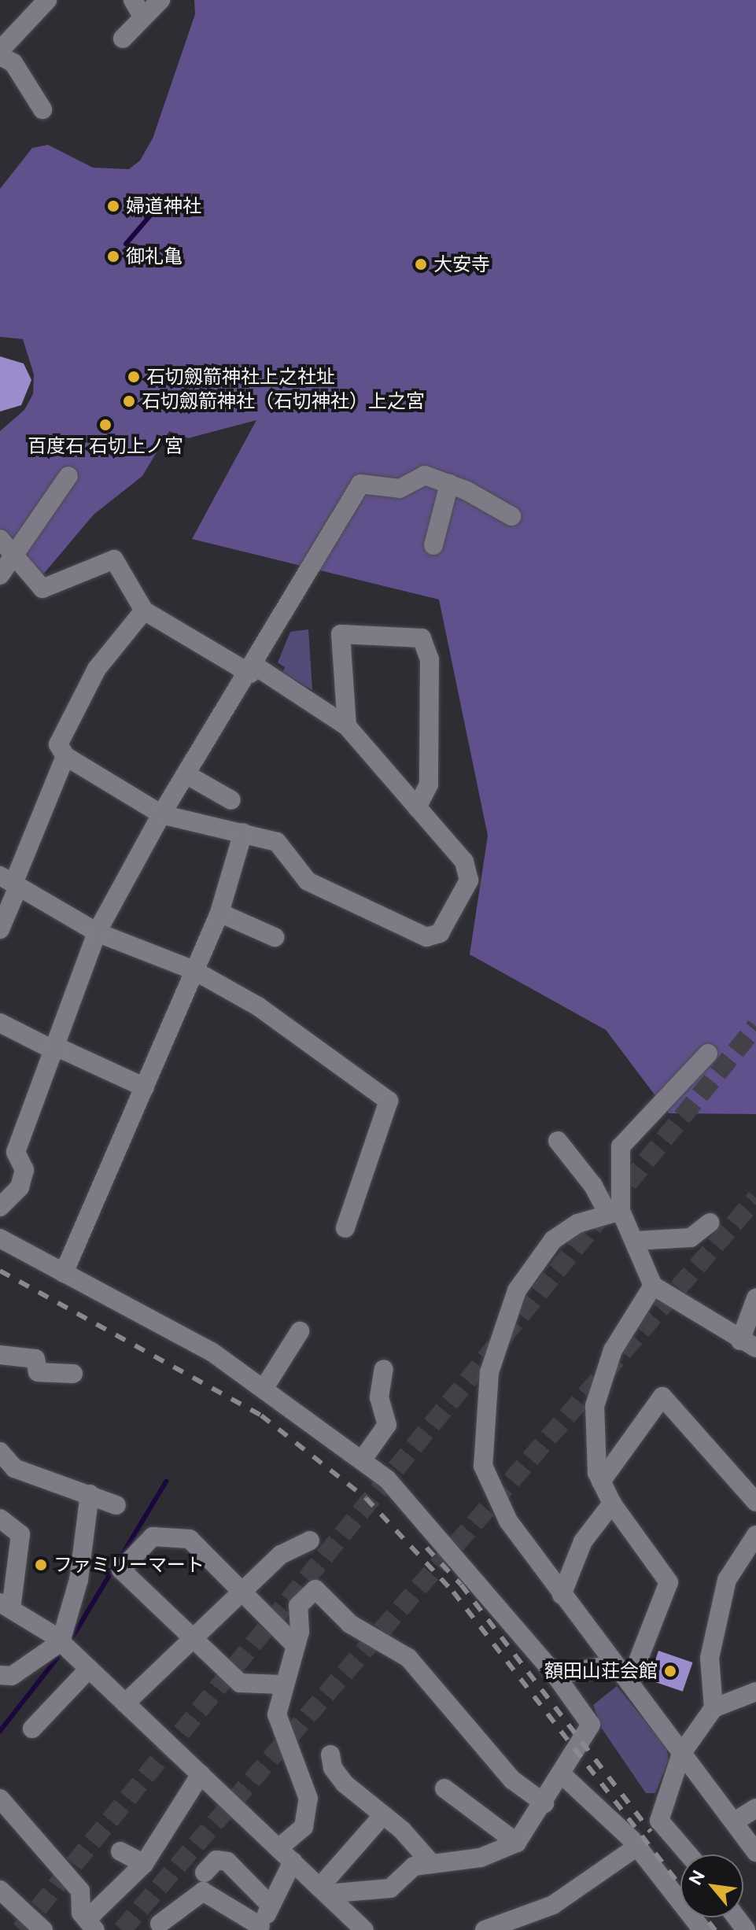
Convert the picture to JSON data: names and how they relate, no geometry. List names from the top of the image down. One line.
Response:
{"places":["婦道神社","御礼亀","大安寺","石切劔箭神社上之社址","石切劔箭神社（石切神社）上之宮","百度石 石切上ノ宮","ファミリーマート","額田山荘会館"],"north":"top left"}
